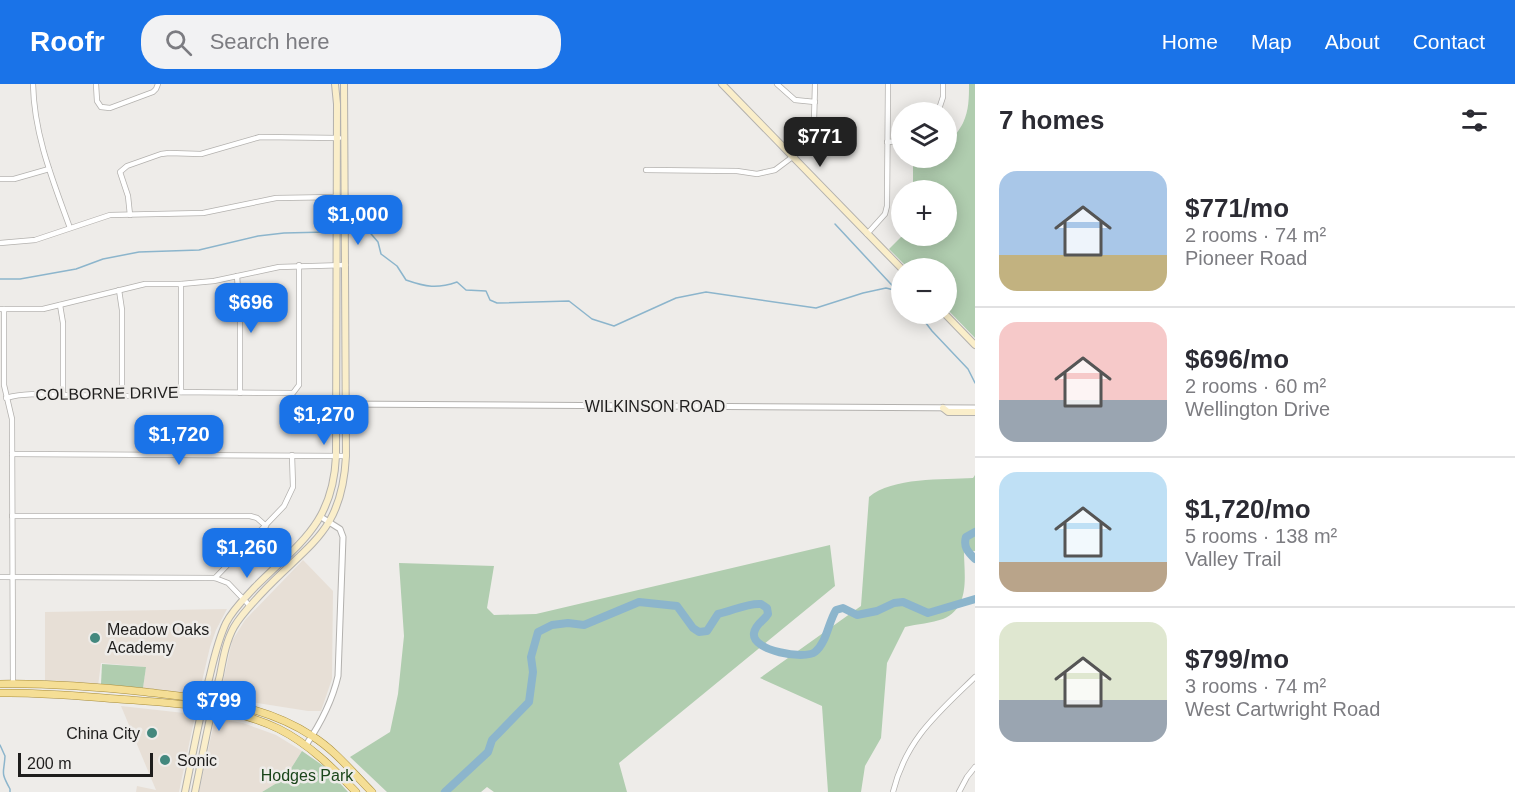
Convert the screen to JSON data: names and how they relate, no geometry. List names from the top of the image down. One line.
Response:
{"streets":{"street":["COLBORNE DRIVE","WILKINSON ROAD"]},"parks":["Hodges Park"],"places":["Meadow Oaks Academy","China City","Sonic"],"scale_bar":"200 m","page":{"header":"Roofr","search":"Search here","nav":["Home","Map","About","Contact"],"heading":"7 homes","map_buttons":["+","−"],"price":["$771","$1,000","$696","$1,270","$1,720","$1,260","$799"],"list":[{"name":"$771/mo","note":"2 rooms · 74 m² · Pioneer Road"},{"name":"$696/mo","note":"2 rooms · 60 m² · Wellington Drive"},{"name":"$1,720/mo","note":"5 rooms · 138 m² · Valley Trail"},{"name":"$799/mo","note":"3 rooms · 74 m² · West Cartwright Road"}],"scale":"200 m"}}
